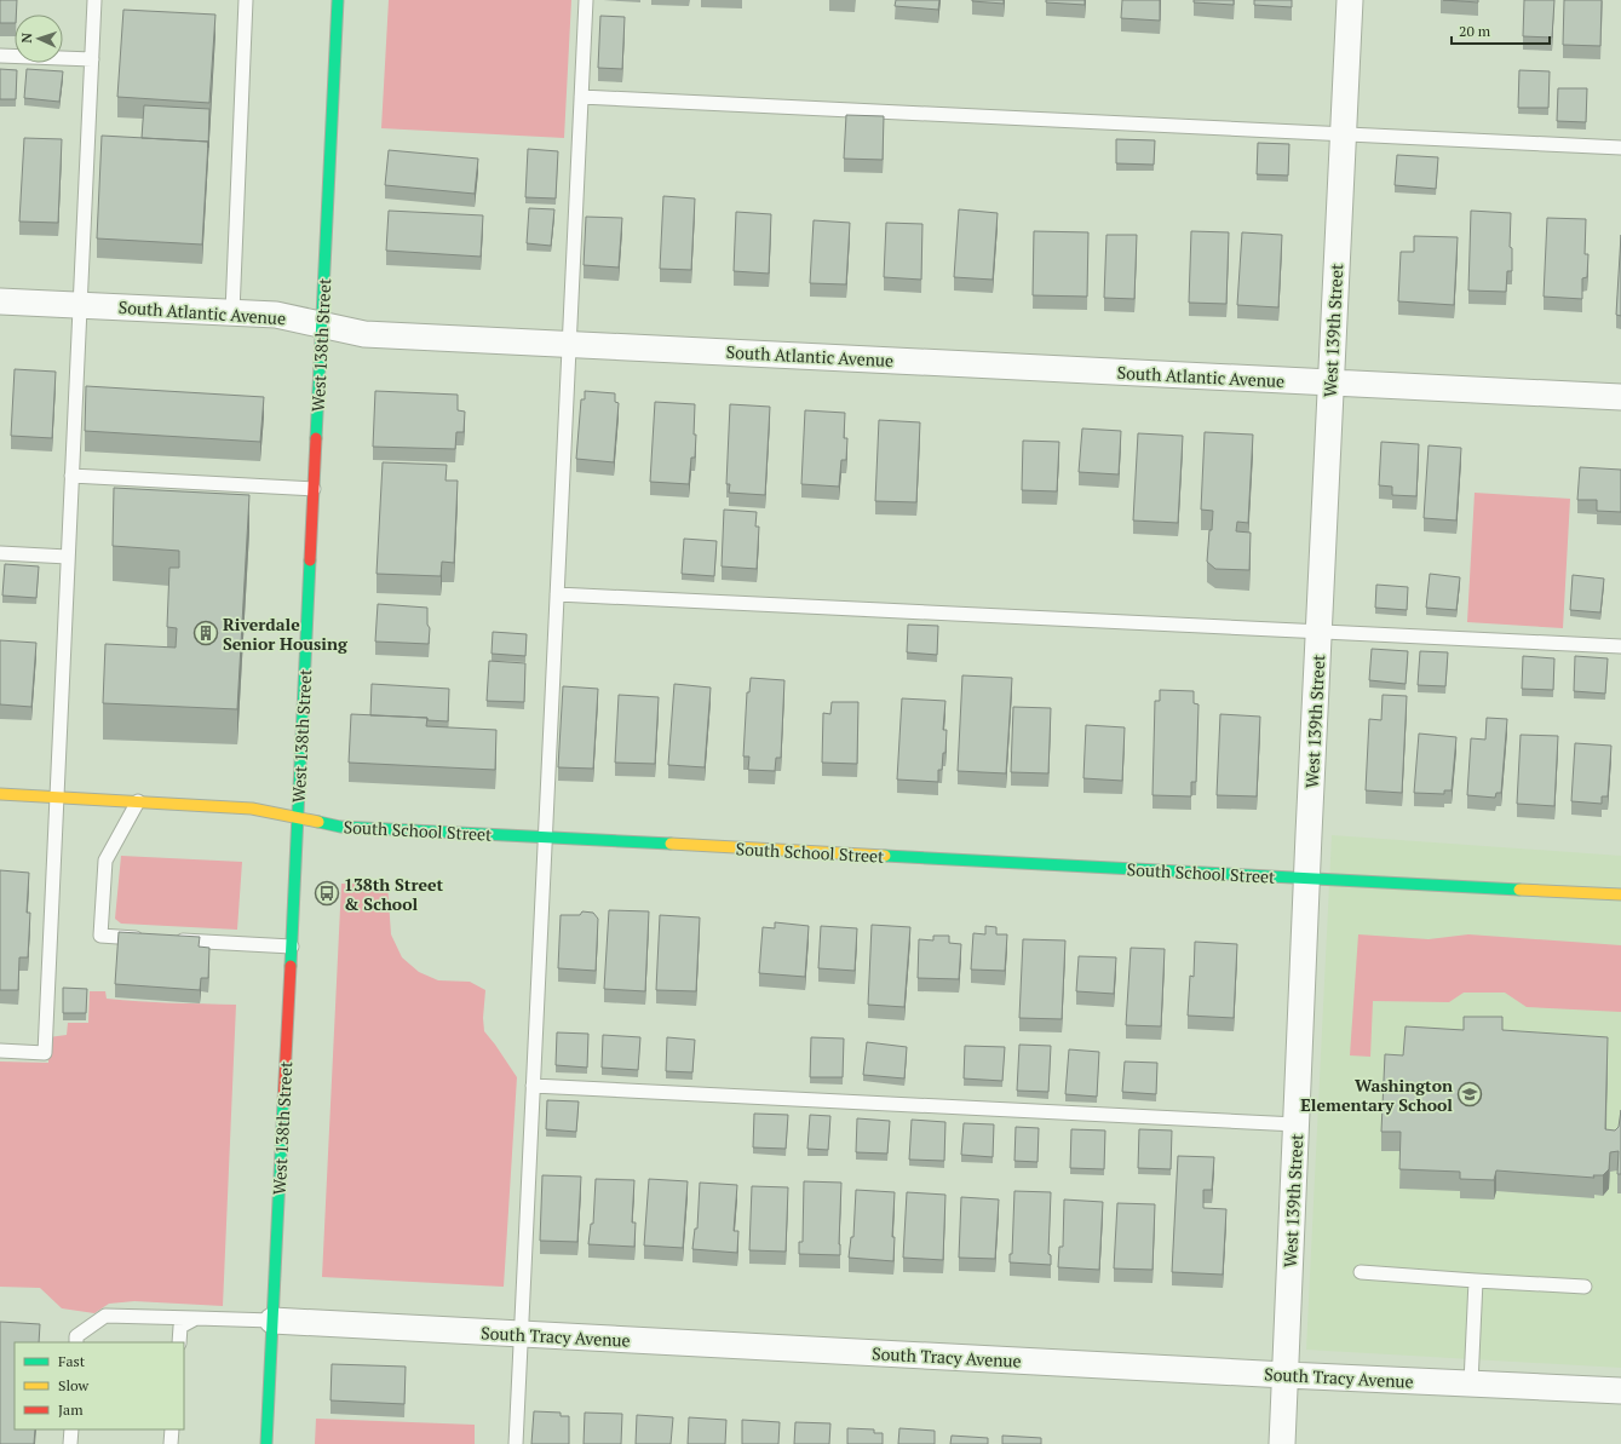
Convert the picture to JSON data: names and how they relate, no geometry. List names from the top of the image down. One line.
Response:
{"streets":{"street":["South Atlantic Avenue","West 139th Street","West 138th Street","South School Street","South Tracy Avenue"]},"crossings":[["South Atlantic Avenue","West 139th Street"],["South Atlantic Avenue","West 138th Street"],["West 139th Street","South School Street"],["West 139th Street","South Tracy Avenue"],["West 138th Street","South School Street"],["West 138th Street","South Tracy Avenue"]],"places":{"building":["Riverdale Senior Housing"],"bus stop":["138th Street & School"],"school or university":["Washington Elementary School"]},"legend":["Fast","Slow","Jam"],"scale_bar":"20 m","north":"left"}
